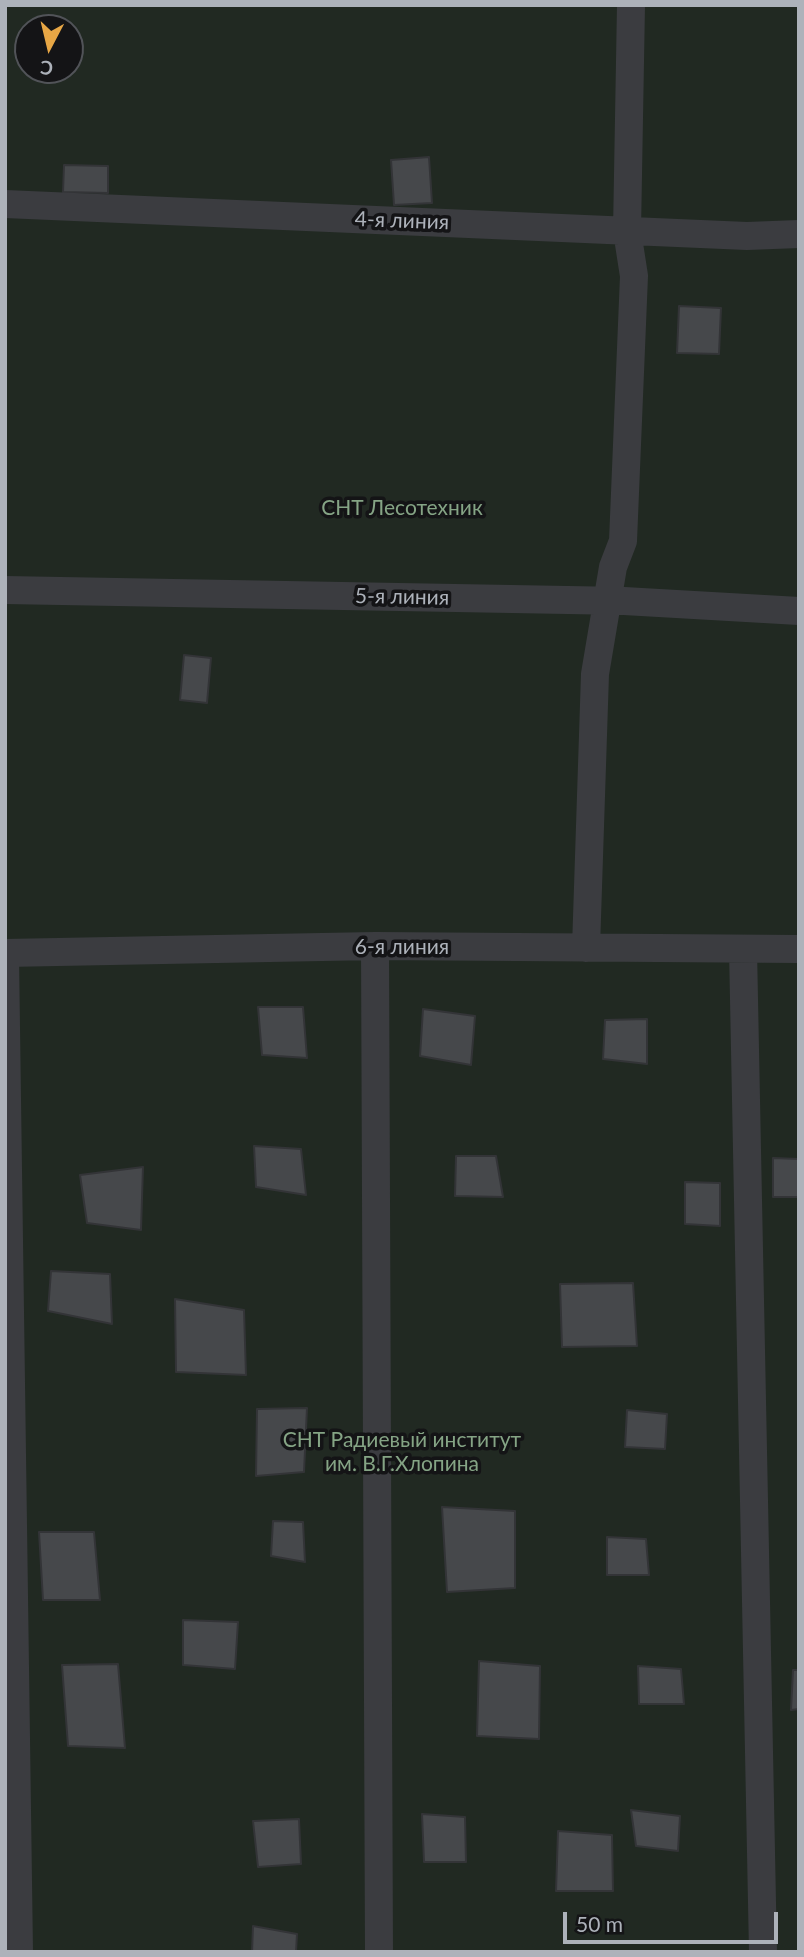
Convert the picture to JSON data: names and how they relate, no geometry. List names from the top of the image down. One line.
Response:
{"streets":{"street":["4-я линия","5-я линия","6-я линия"]},"parks":["СНТ Лесотехник","СНТ Радиевый институт им. В.Г.Хлопина"],"scale_bar":"50 m","north":"bottom"}
